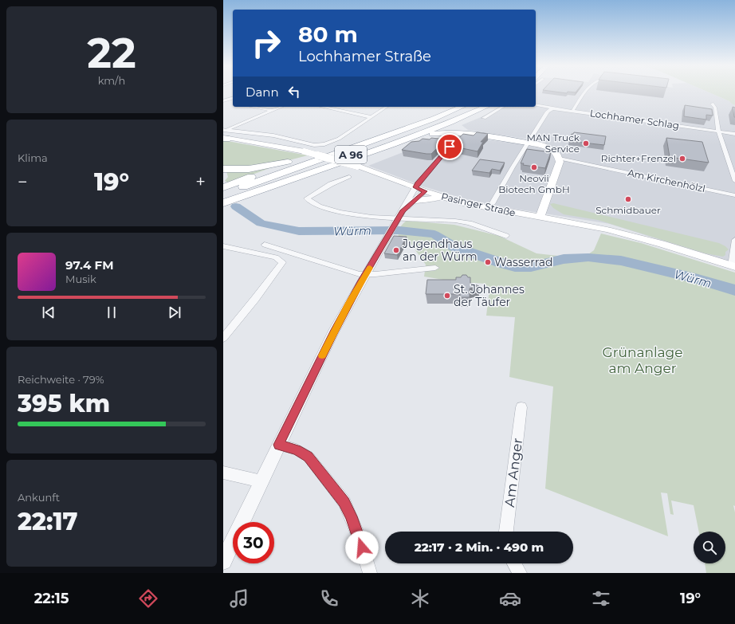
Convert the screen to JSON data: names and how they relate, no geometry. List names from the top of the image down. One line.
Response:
{"streets":{"highway":["A 96"],"main road":["Pasinger Straße"],"street":["Lochhamer Schlag","Am Kirchenhölzl","Am Anger"]},"water":["Würm"],"parks":["Grünanlage am Anger"],"places":["MAN Truck Service","Richter+Frenzel","Neovii Biotech GmbH","Schmidbauer","Jugendhaus an der Würm","Wasserrad","St. Johannes der Täufer"],"page":{"tile":[["22","km/h"],"Klima",["Reichweite · 79%","395 km"],["Ankunft","22:17"]],"turn":["80 m","Lochhamer Straße"],"then":"Dann","heat":["−","19°","+"],"song":["97.4 FM","Musik"],"limit":"30","trip":"22:17 · 2 Min. · 490 m","tabs":["22:15","19°"]}}
